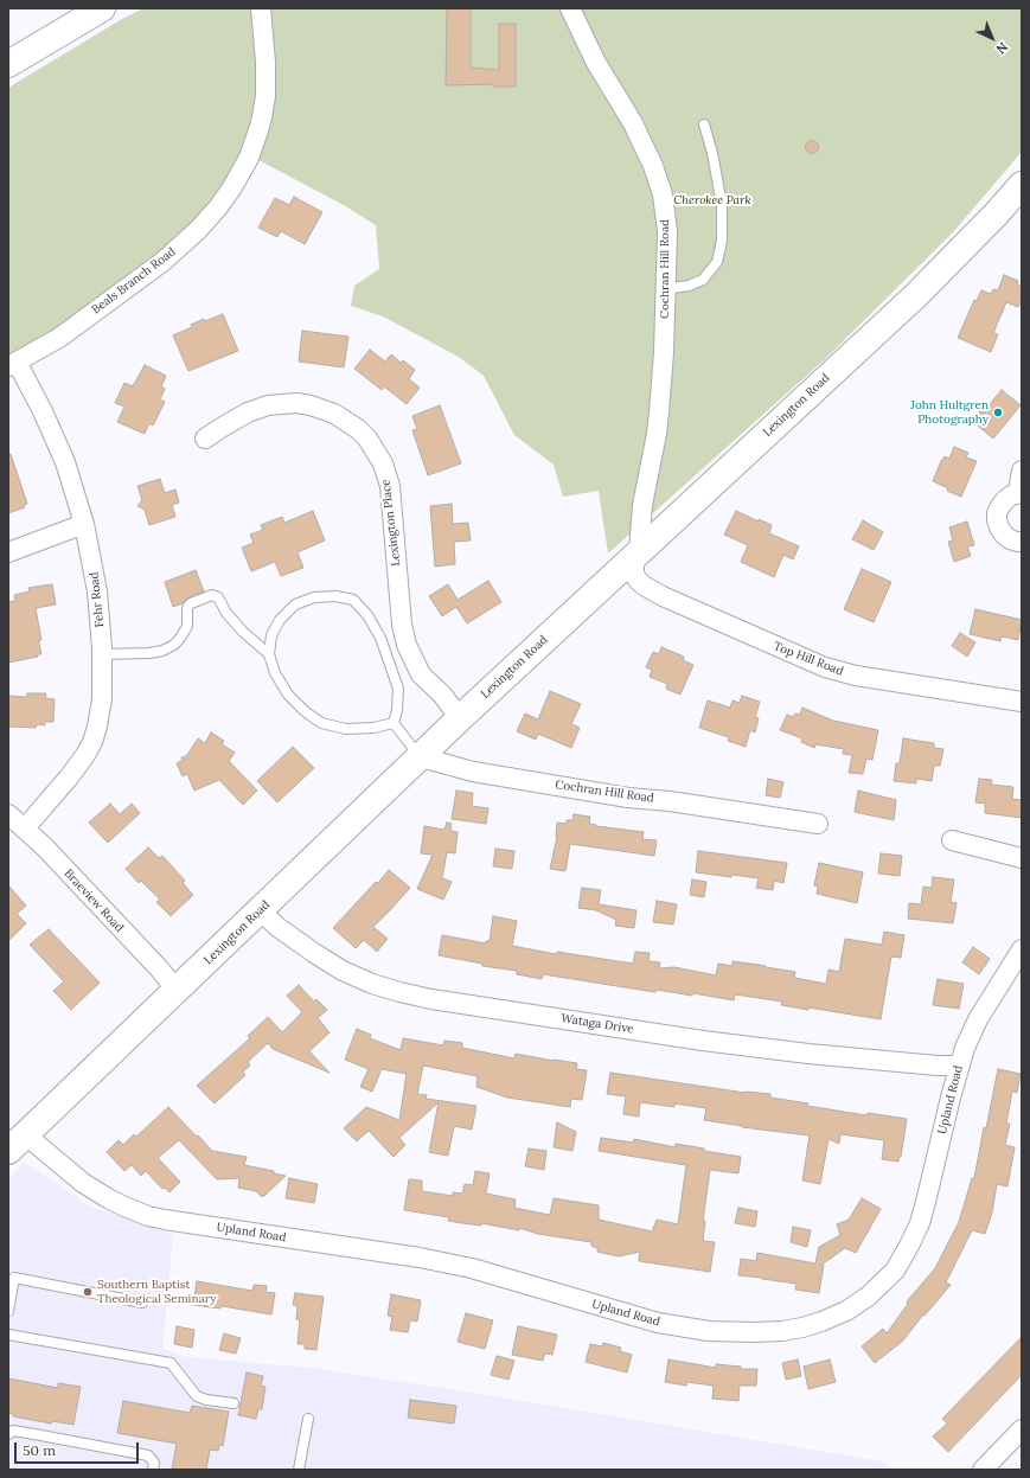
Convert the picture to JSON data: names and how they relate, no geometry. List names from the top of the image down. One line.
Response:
{"streets":{"main road":["Lexington Road"],"street":["Cochran Hill Road","Beals Branch Road","Lexington Place","Fehr Road","Top Hill Road","Braeview Road","Wataga Drive","Upland Road"]},"crossings":[["Cochran Hill Road","Lexington Road"],["Cochran Hill Road","Top Hill Road"],["Beals Branch Road","Fehr Road"],["Lexington Road","Lexington Place"],["Lexington Road","Top Hill Road"],["Lexington Road","Braeview Road"],["Lexington Road","Wataga Drive"],["Lexington Road","Upland Road"],["Fehr Road","Braeview Road"],["Wataga Drive","Upland Road"]],"parks":["Cherokee Park"],"places":["John Hultgren Photography","Southern Baptist Theological Seminary"],"scale_bar":"50 m","north":"bottom right"}
